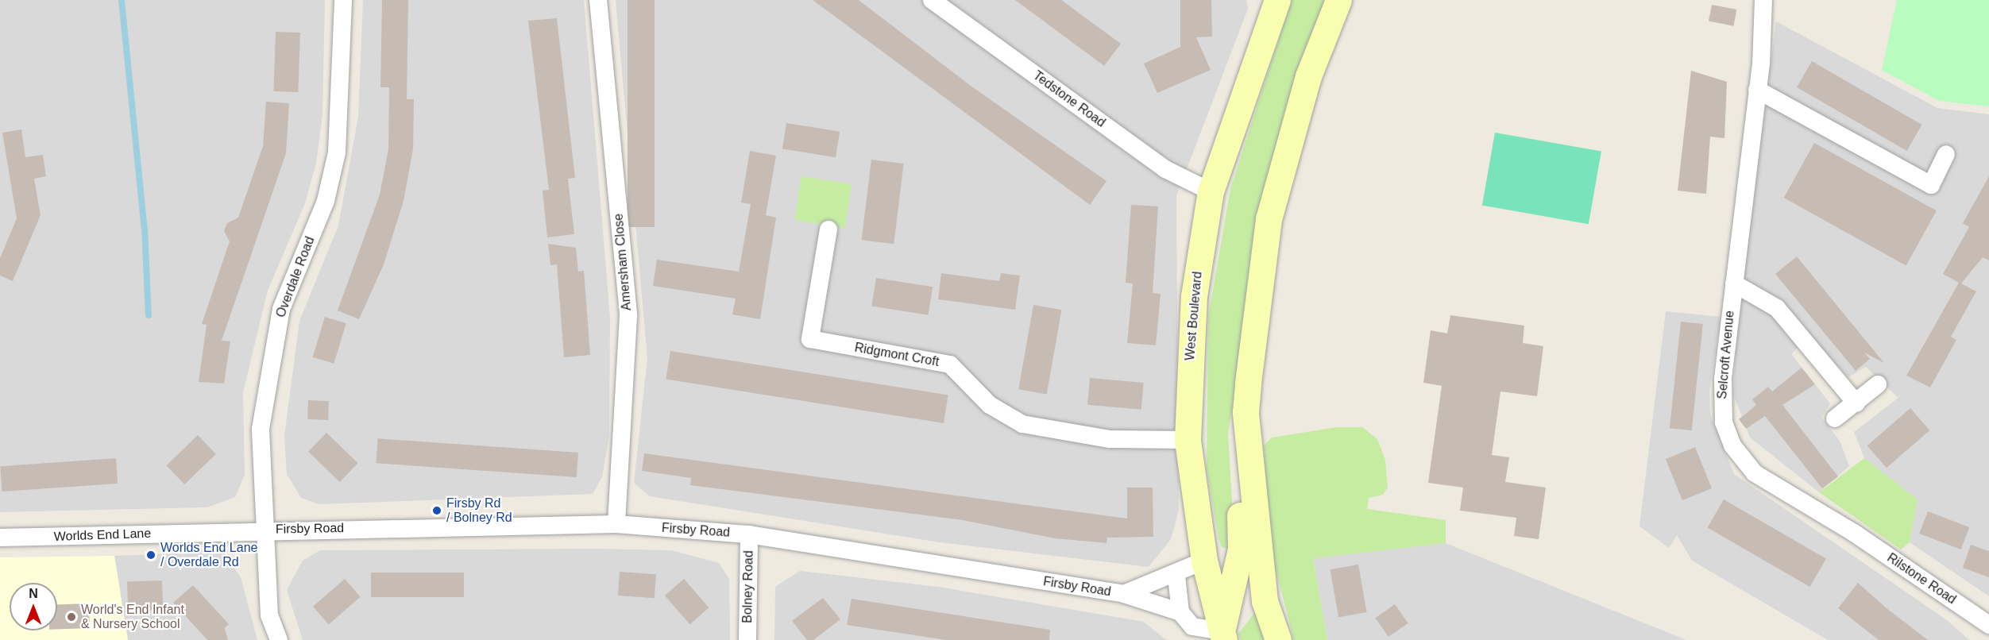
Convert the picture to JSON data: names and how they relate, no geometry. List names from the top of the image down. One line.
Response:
{"streets":{"main road":["West Boulevard"],"street":["Tedstone Road","Amersham Close","Overdale Road","Ridgmont Croft","Selcroft Avenue","Firsby Road","Worlds End Lane","Rilstone Road","Bolney Road"]},"crossings":[["Tedstone Road","West Boulevard"],["Amersham Close","Firsby Road"],["Overdale Road","Firsby Road"],["Overdale Road","Worlds End Lane"],["West Boulevard","Ridgmont Croft"],["West Boulevard","Firsby Road"],["Selcroft Avenue","Rilstone Road"],["Firsby Road","Worlds End Lane"],["Firsby Road","Bolney Road"]],"places":["Firsby Rd / Bolney Rd","Worlds End Lane / Overdale Rd","World's End Infant & Nursery School"],"north":"top"}
